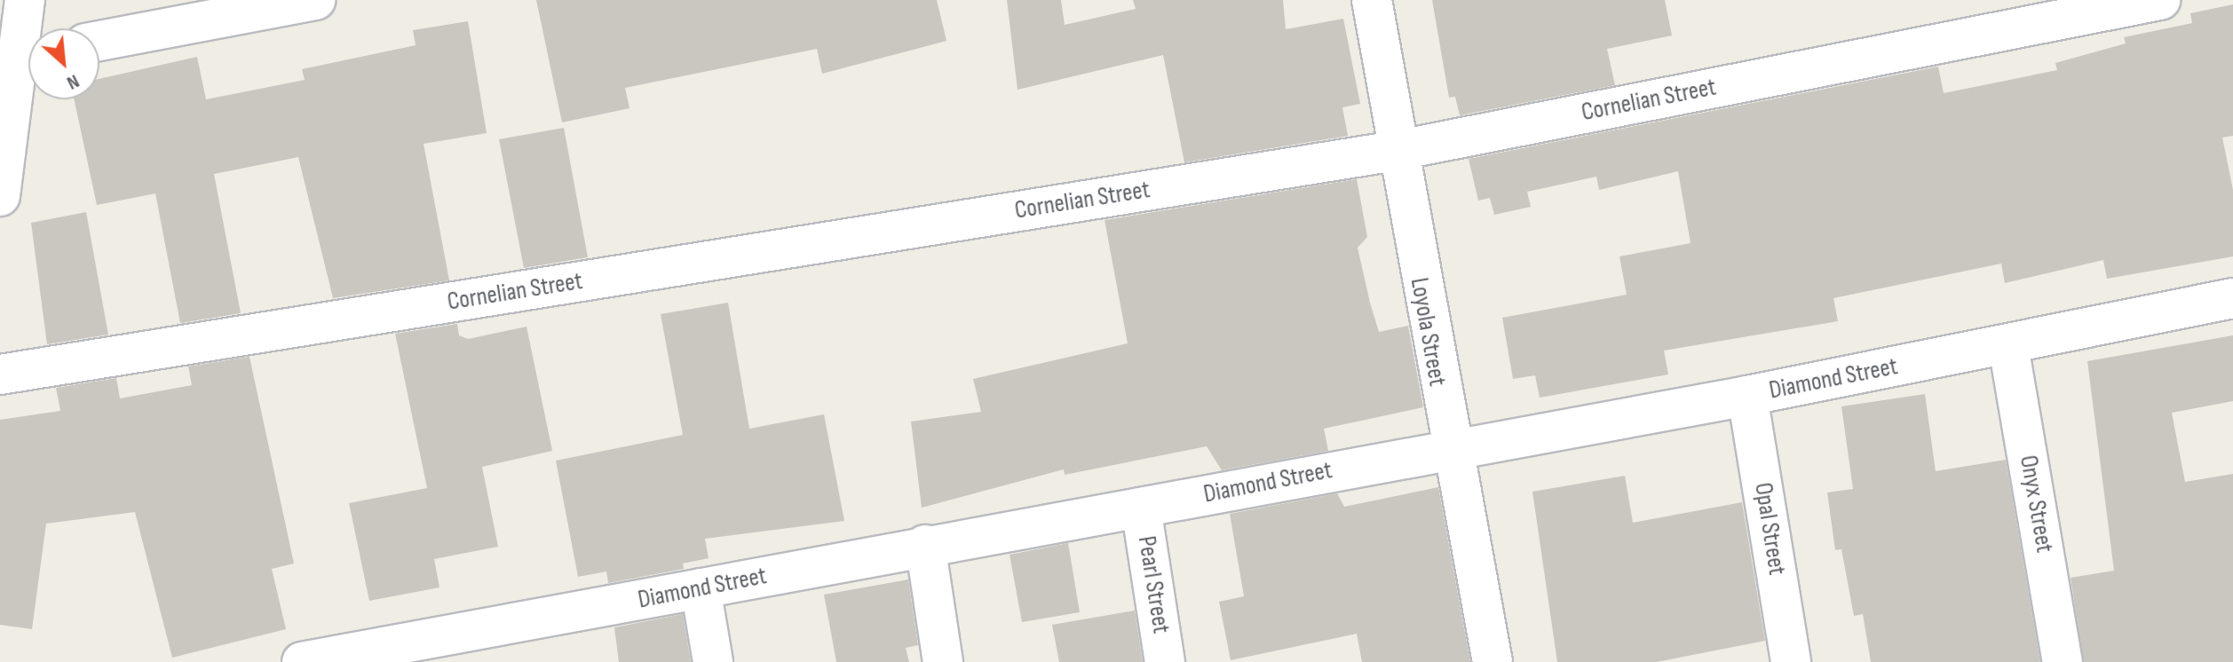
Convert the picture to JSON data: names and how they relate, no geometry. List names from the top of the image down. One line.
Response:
{"streets":{"street":["Cornelian Street","Loyola Street","Diamond Street","Onyx Street","Opal Street","Pearl Street"]},"crossings":[["Cornelian Street","Loyola Street"],["Loyola Street","Diamond Street"],["Diamond Street","Onyx Street"],["Diamond Street","Opal Street"],["Diamond Street","Pearl Street"]],"north":"bottom right"}
